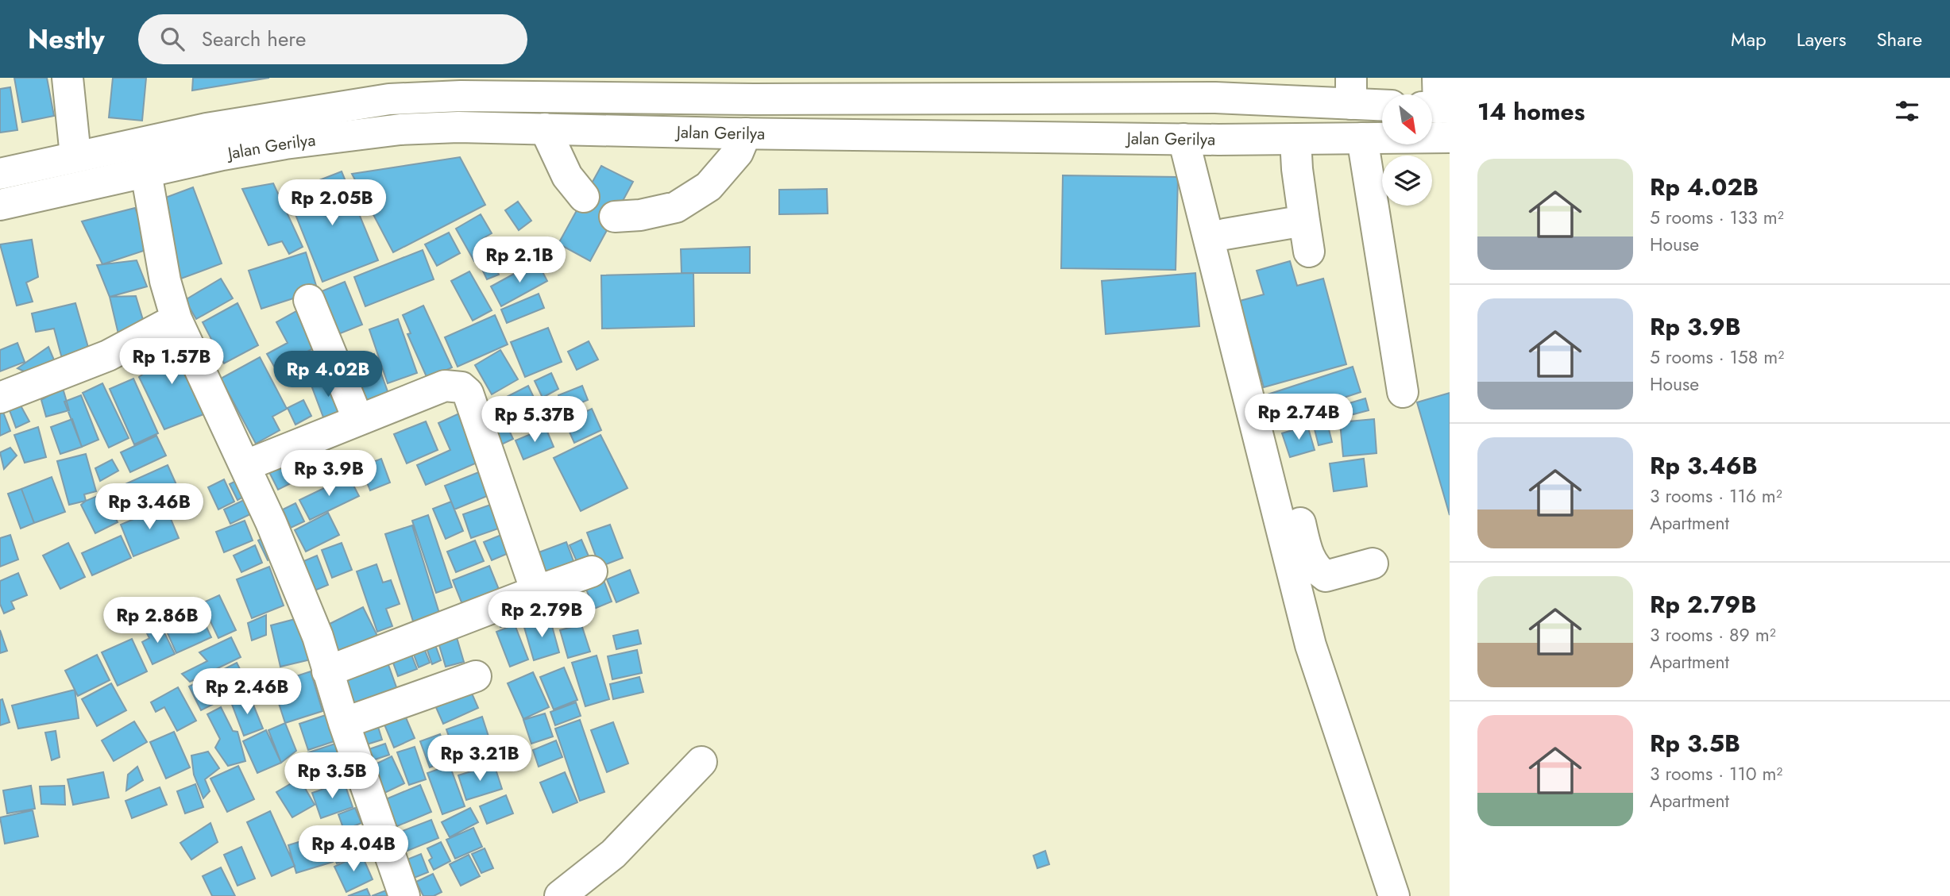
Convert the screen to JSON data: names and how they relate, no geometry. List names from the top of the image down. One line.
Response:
{"streets":{"main road":["Jalan Gerilya"]},"north":"bottom right","page":{"header":"Nestly","search":"Search here","nav":["Map","Layers","Share"],"heading":"14 homes","list":[{"name":"Rp 4.02B","note":"5 rooms · 133 m² · House"},{"name":"Rp 3.9B","note":"5 rooms · 158 m² · House"},{"name":"Rp 3.46B","note":"3 rooms · 116 m² · Apartment"},{"name":"Rp 2.79B","note":"3 rooms · 89 m² · Apartment"},{"name":"Rp 3.5B","note":"3 rooms · 110 m² · Apartment"}],"price":["Rp 2.05B","Rp 2.1B","Rp 1.57B","Rp 4.02B","Rp 2.74B","Rp 5.37B","Rp 3.9B","Rp 3.46B","Rp 2.79B","Rp 2.86B","Rp 2.46B","Rp 3.21B","Rp 3.5B","Rp 4.04B"]}}
